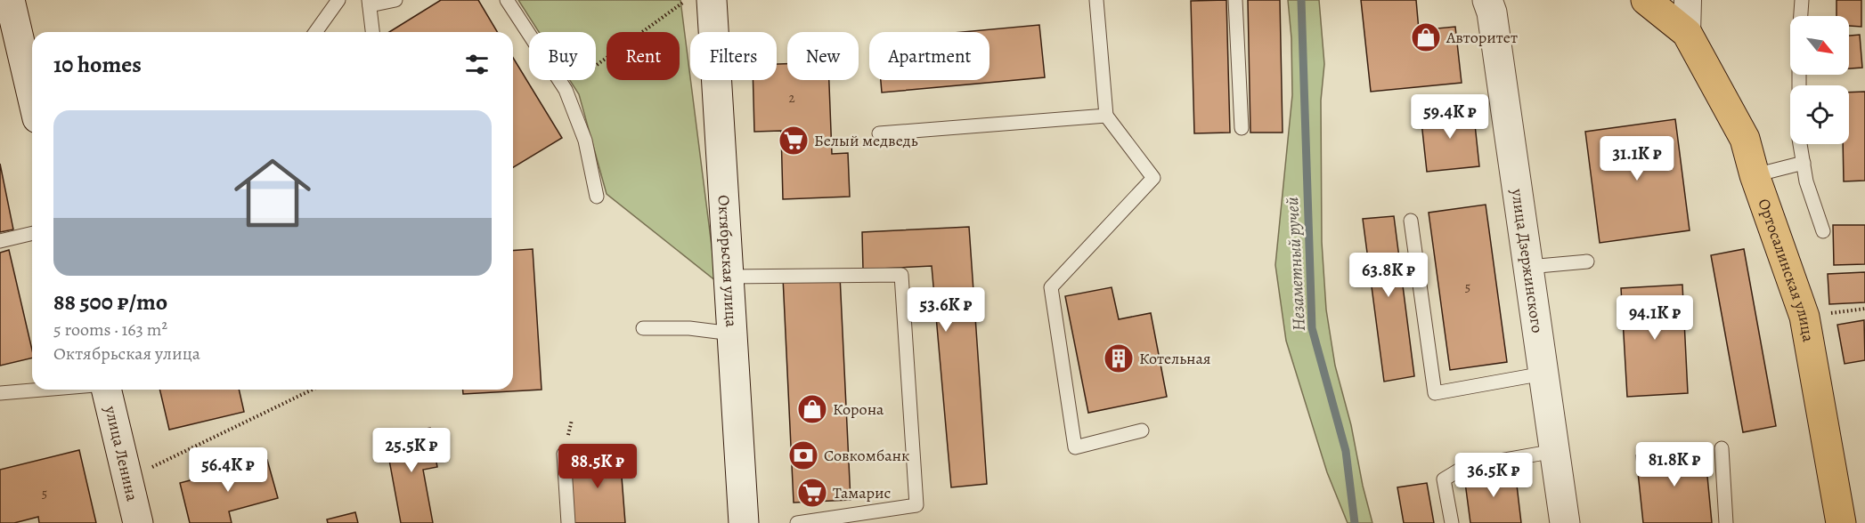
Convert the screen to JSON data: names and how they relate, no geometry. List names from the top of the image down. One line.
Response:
{"streets":{"main road":["Октябрьская улица","улица Дзержинского","Ортосалинская улица","улица Ленина"]},"water":["Незаметный ручей"],"places":{"shop":["Авторитет","Корона"],"supermarket":["Белый медведь","Тамарис"],"building":["Котельная"],"bank":["Совкомбанк"]},"house_numbers":["2","5","5"],"north":"bottom right","page":{"chip":["Buy","Rent","Filters","New","Apartment"],"heading":"10 homes","price":["59.4K ₽","31.1K ₽","63.8K ₽","53.6K ₽","94.1K ₽","25.5K ₽","81.8K ₽","88.5K ₽","56.4K ₽","36.5K ₽"],"list":[{"name":"88 500 ₽/mo","note":"5 rooms · 163 m² · Октябрьская улица"}]}}
